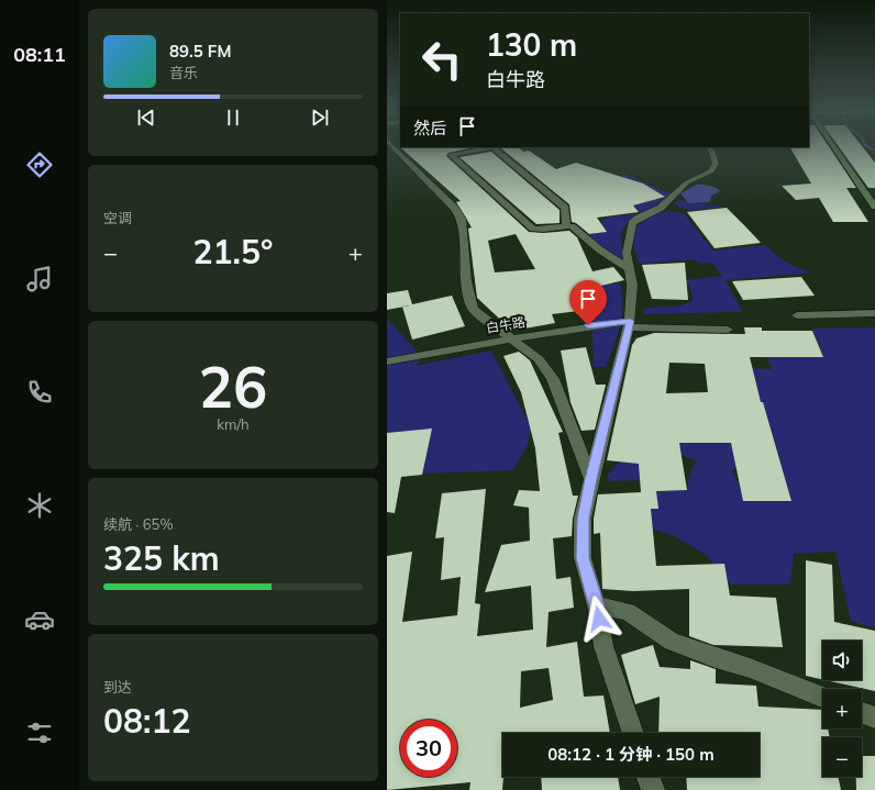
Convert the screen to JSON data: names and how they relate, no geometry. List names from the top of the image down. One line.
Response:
{"streets":{"street":["白牛路"]},"page":{"tabs":"08:11","turn":["130 m","白牛路"],"song":["89.5 FM","音乐"],"then":"然后","tile":["空调",["26","km/h"],["续航 · 65%","325 km"],["到达","08:12"]],"heat":["−","21.5°","+"],"map_buttons":["+","−"],"limit":"30","trip":"08:12 · 1 分钟 · 150 m"}}
